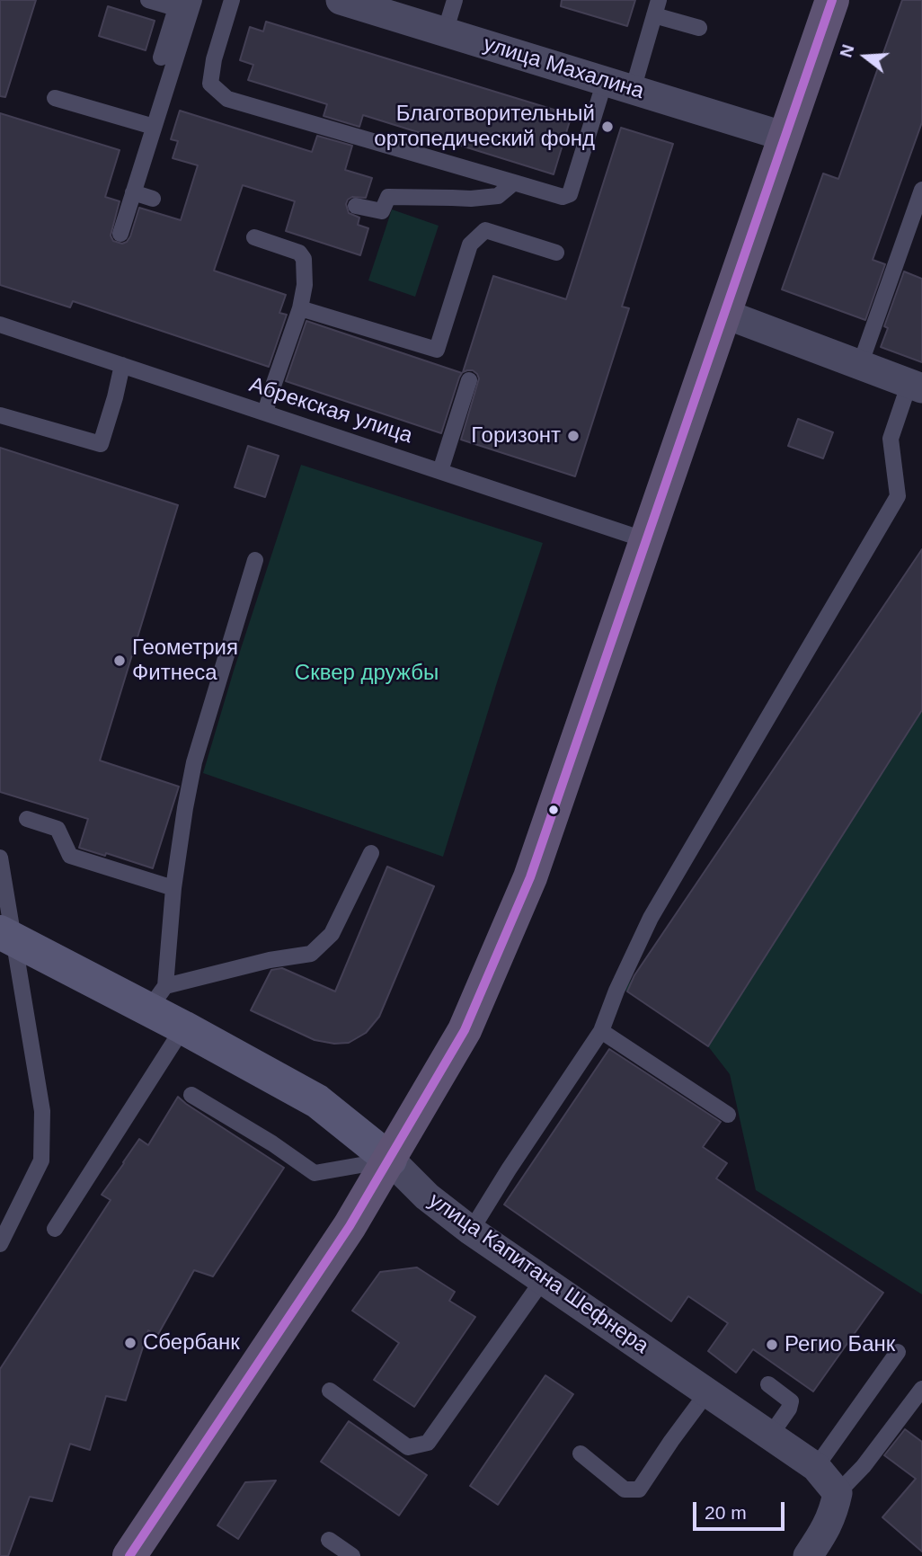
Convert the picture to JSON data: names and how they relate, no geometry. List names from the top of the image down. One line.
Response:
{"streets":{"main road":["улица Капитана Шефнера"],"street":["улица Махалина"],"lane":["Абрекская улица"]},"parks":["Сквер дружбы"],"places":["Благотворительный ортопедический фонд","Горизонт","Геометрия Фитнеса","Сбербанк","Регио Банк"],"scale_bar":"20 m","north":"left"}
